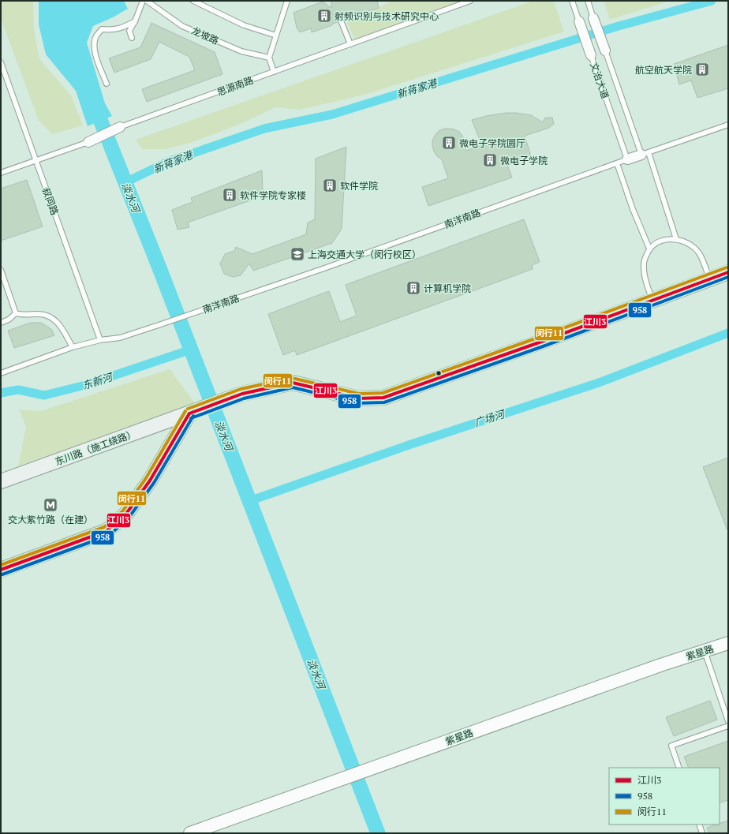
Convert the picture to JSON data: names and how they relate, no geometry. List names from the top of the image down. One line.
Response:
{"streets":{"main road":["东川路（施工绕路）"],"street":["文治大道","思源南路","南洋南路","紫星路"],"lane":["龙坡路","叔同路"]},"crossings":[["文治大道","南洋南路"],["文治大道","东川路（施工绕路）"],["思源南路","叔同路"],["叔同路","南洋南路"]],"water":["新蒋家港","淡水河","东新河","广场河"],"places":{"building":["射频识别与技术研究中心","航空航天学院","微电子学院圆厅","微电子学院","软件学院","软件学院专家楼","计算机学院"],"school or university":["上海交通大学（闵行校区）"],"metro station":["交大紫竹路（在建）"]},"lines":["transit line 闵行11","transit line 江川3","transit line 958"],"legend":["江川3","958","闵行11"]}
